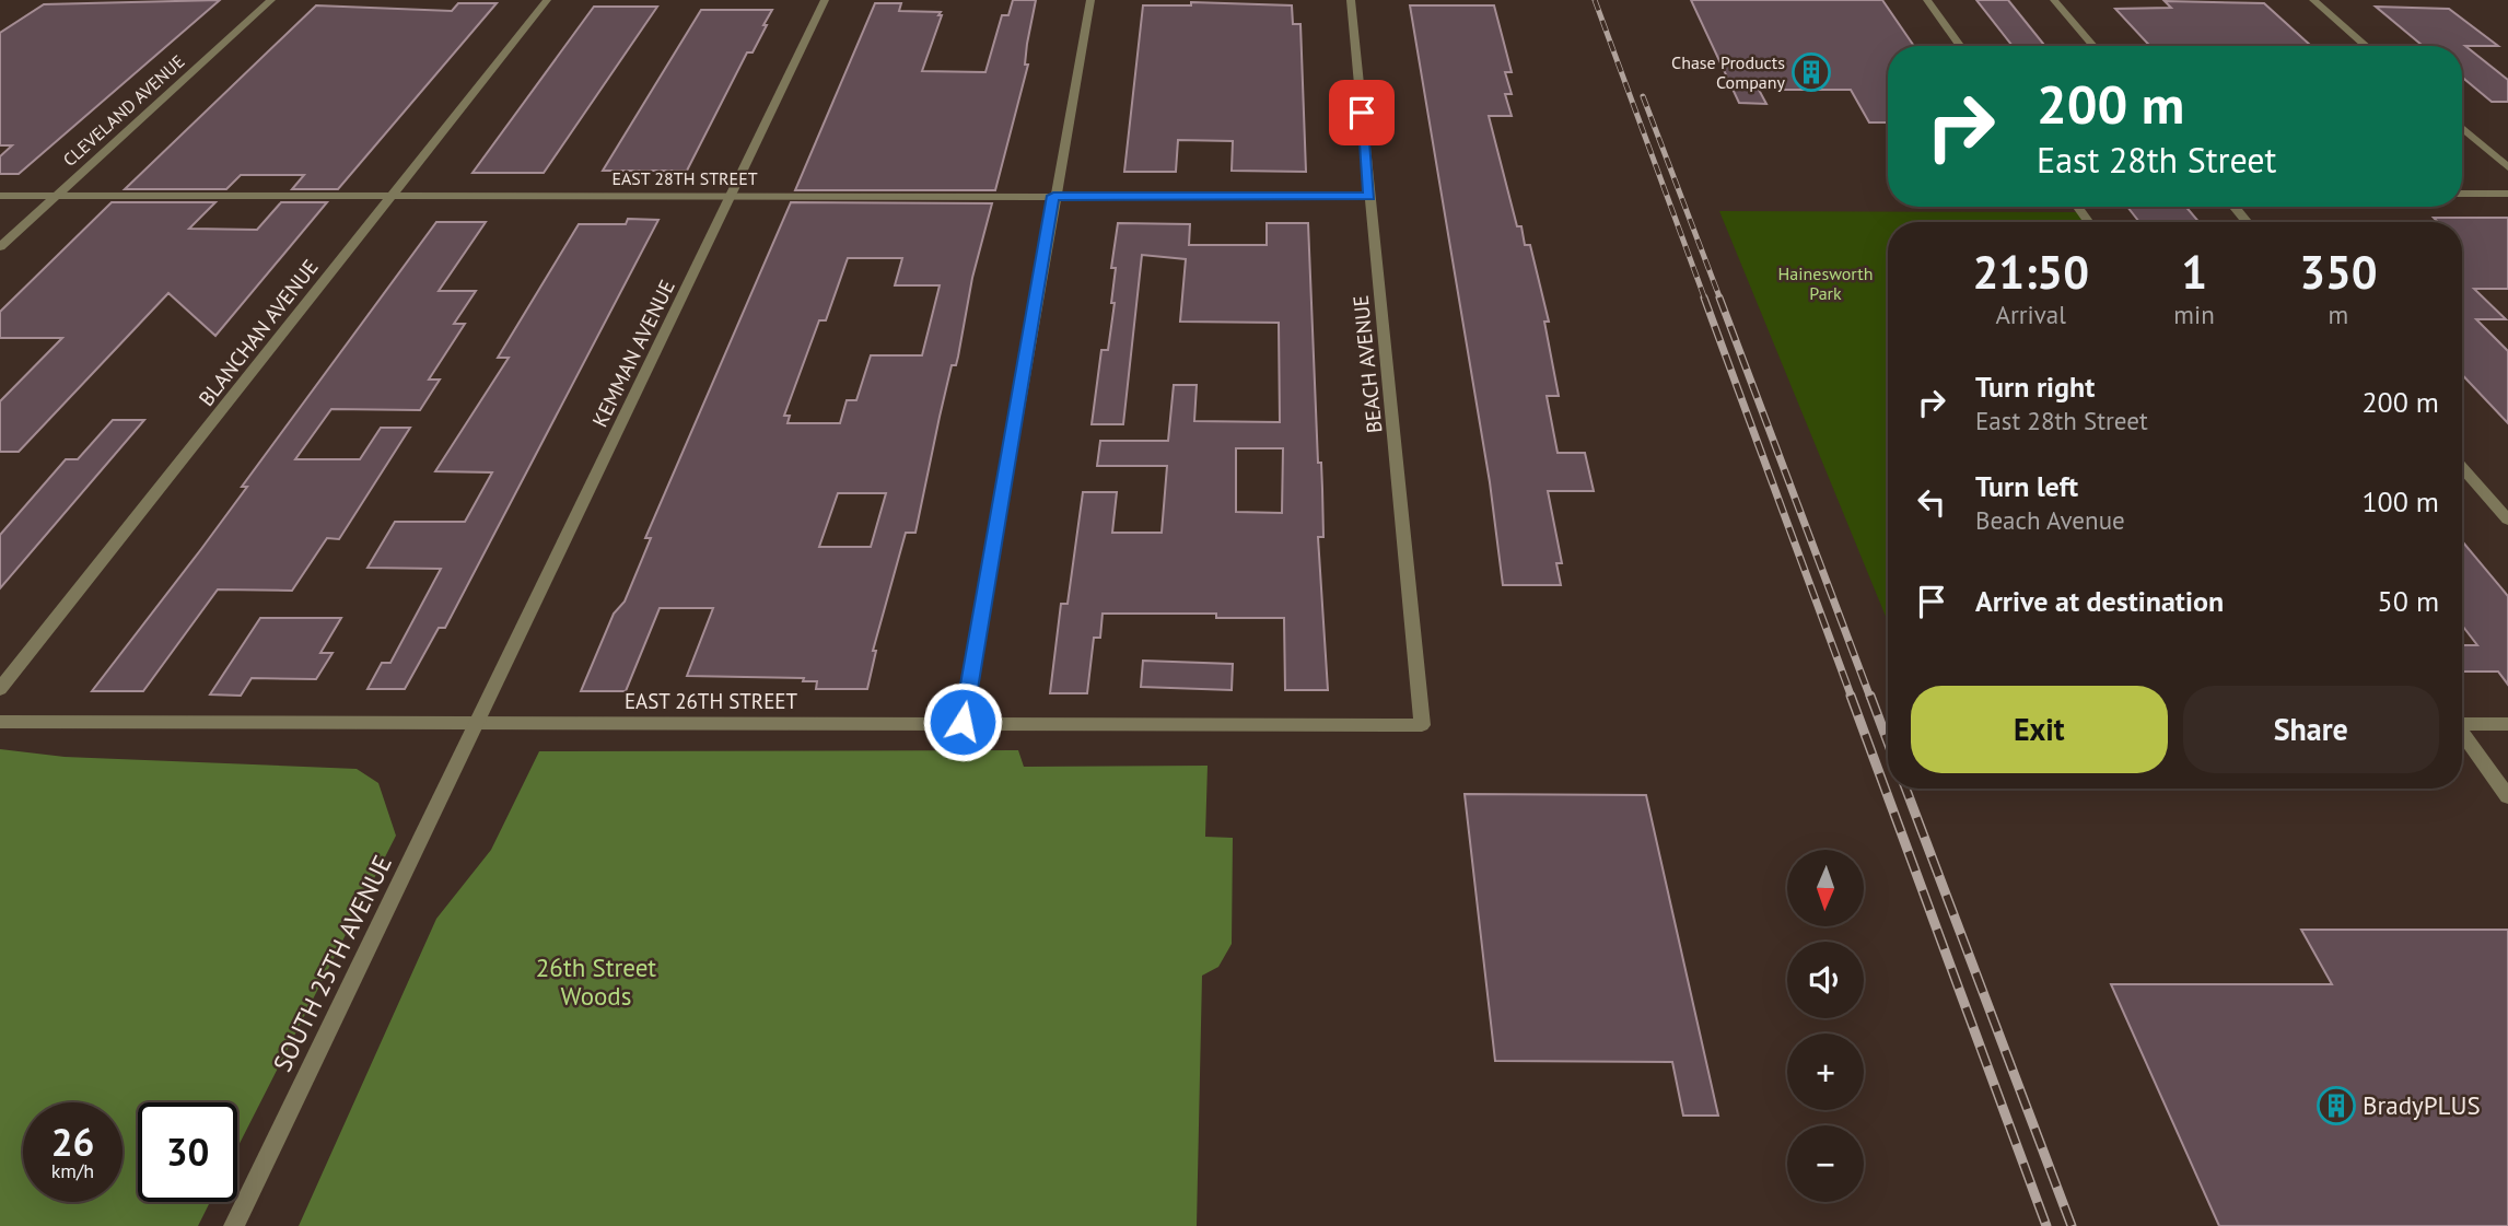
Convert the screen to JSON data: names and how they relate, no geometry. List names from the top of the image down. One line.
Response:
{"streets":{"street":["CLEVELAND AVENUE","EAST 28TH STREET","BLANCHAN AVENUE","KEMMAN AVENUE","BEACH AVENUE","EAST 26TH STREET","SOUTH 25TH AVENUE"]},"crossings":[["CLEVELAND AVENUE","EAST 28TH STREET"],["EAST 28TH STREET","BLANCHAN AVENUE"],["EAST 28TH STREET","KEMMAN AVENUE"],["EAST 28TH STREET","BEACH AVENUE"],["KEMMAN AVENUE","EAST 26TH STREET"],["KEMMAN AVENUE","SOUTH 25TH AVENUE"],["BEACH AVENUE","EAST 26TH STREET"],["EAST 26TH STREET","SOUTH 25TH AVENUE"]],"parks":["Hainesworth Park","26th Street Woods"],"places":{"building":["Chase Products Company","BradyPLUS"]},"north":"bottom","page":{"turn":["200 m","East 28th Street"],"eta":["21:50","Arrival","1","min","350","m"],"list":[{"name":"Turn right","note":"East 28th Street","value":"200 m"},{"name":"Turn left","note":"Beach Avenue","value":"100 m"},{"name":"Arrive at destination","value":"50 m"}],"buttons":["Exit","Share"],"map_buttons":["+","−"],"speed":"26 km/h","limit":"30"}}
